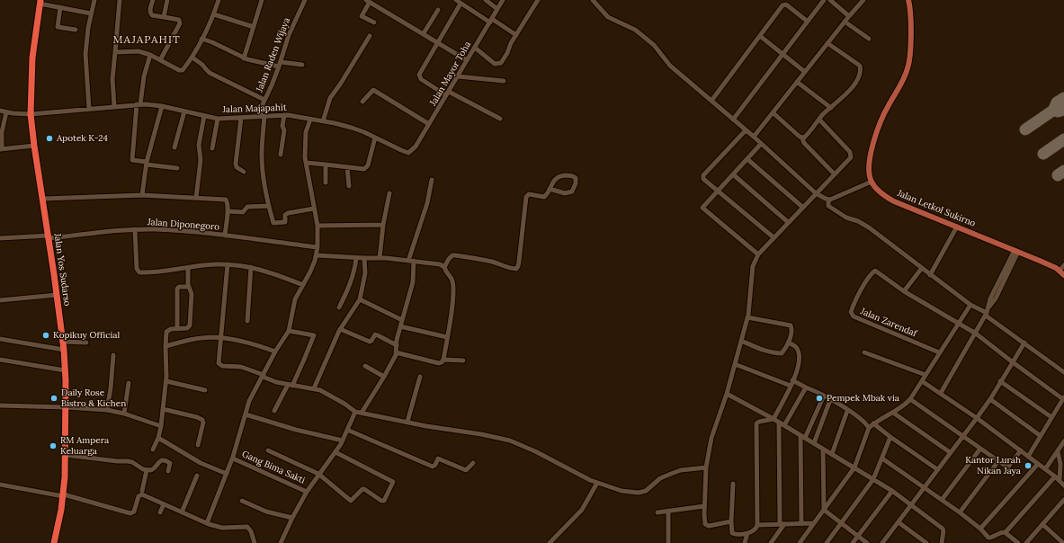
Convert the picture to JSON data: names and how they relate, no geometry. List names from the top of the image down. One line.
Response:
{"streets":{"highway":["Jalan Yos Sudarso"],"main road":["Jalan Letkol Sukirno"],"street":["Jalan Raden Wijaya","Jalan Mayor Toha","Jalan Majapahit","Jalan Diponegoro","Jalan Zarendaf","Gang Bima Sakti"]},"crossings":[["Jalan Raden Wijaya","Jalan Majapahit"],["Jalan Mayor Toha","Jalan Majapahit"],["Jalan Majapahit","Jalan Yos Sudarso"],["Jalan Diponegoro","Jalan Yos Sudarso"]],"districts":["MAJAPAHIT"],"places":["Apotek K-24","Kopikuy Official","Daily Rose Bistro & Kichen","Pempek Mbak via","RM Ampera Keluarga","Kantor Lurah Nikan Jaya"]}
